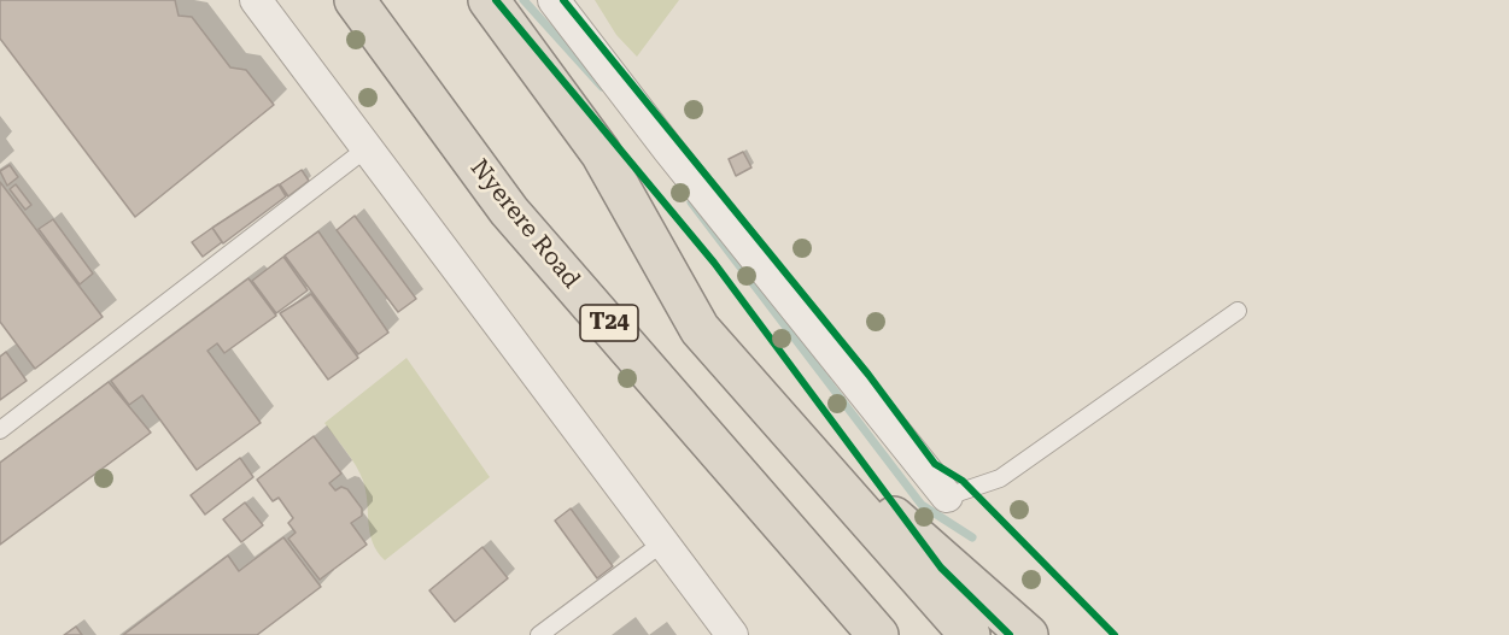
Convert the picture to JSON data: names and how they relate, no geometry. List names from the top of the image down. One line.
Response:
{"streets":{"highway":["Nyerere Road","T24"]}}
